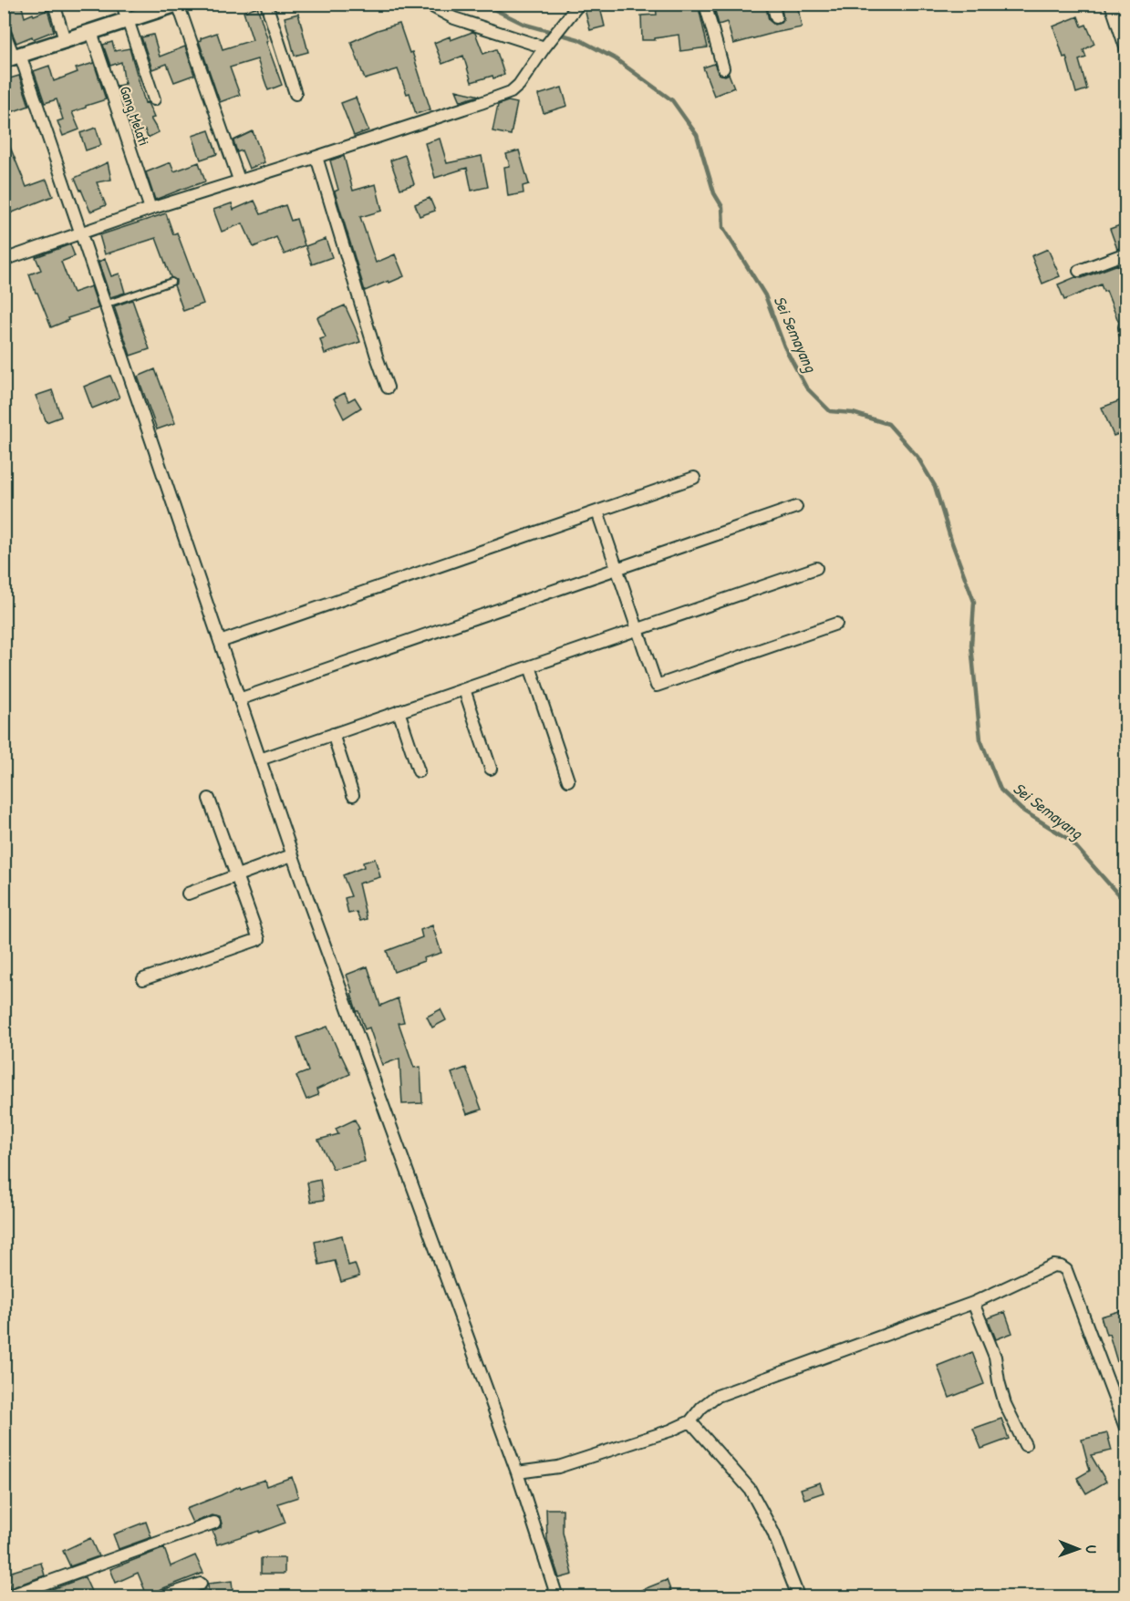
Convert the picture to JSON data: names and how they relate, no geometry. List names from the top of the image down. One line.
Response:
{"streets":{"street":["Gang Melati"]},"water":["Sei Semayang"],"north":"right"}
